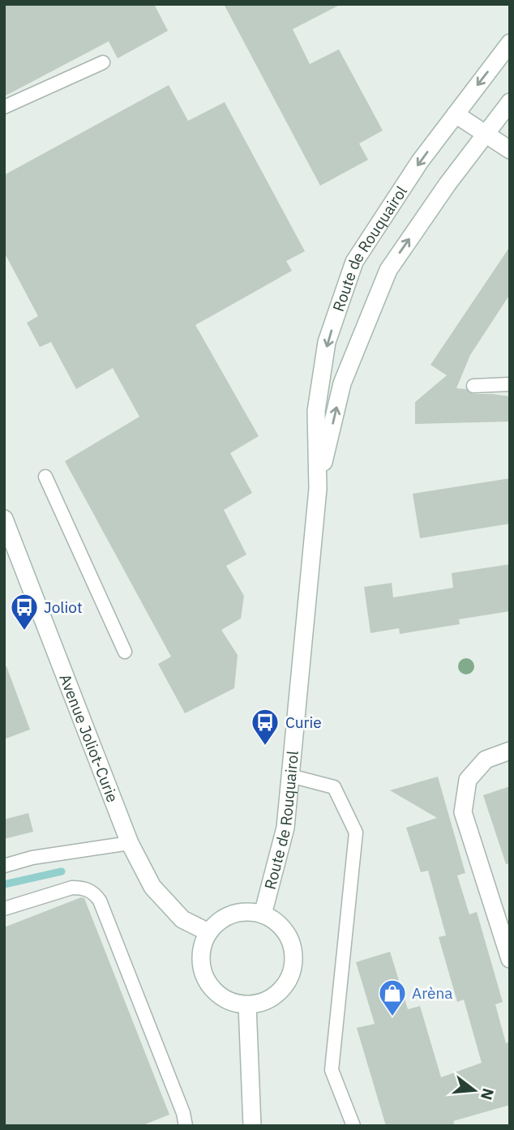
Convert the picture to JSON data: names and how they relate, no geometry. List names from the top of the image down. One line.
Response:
{"streets":{"street":["Route de Rouquairol","Avenue Joliot-Curie"]},"crossings":[["Route de Rouquairol","Avenue Joliot-Curie"]],"places":{"bus stop":["Joliot","Curie"],"shop":["Arèna"]},"north":"right"}
